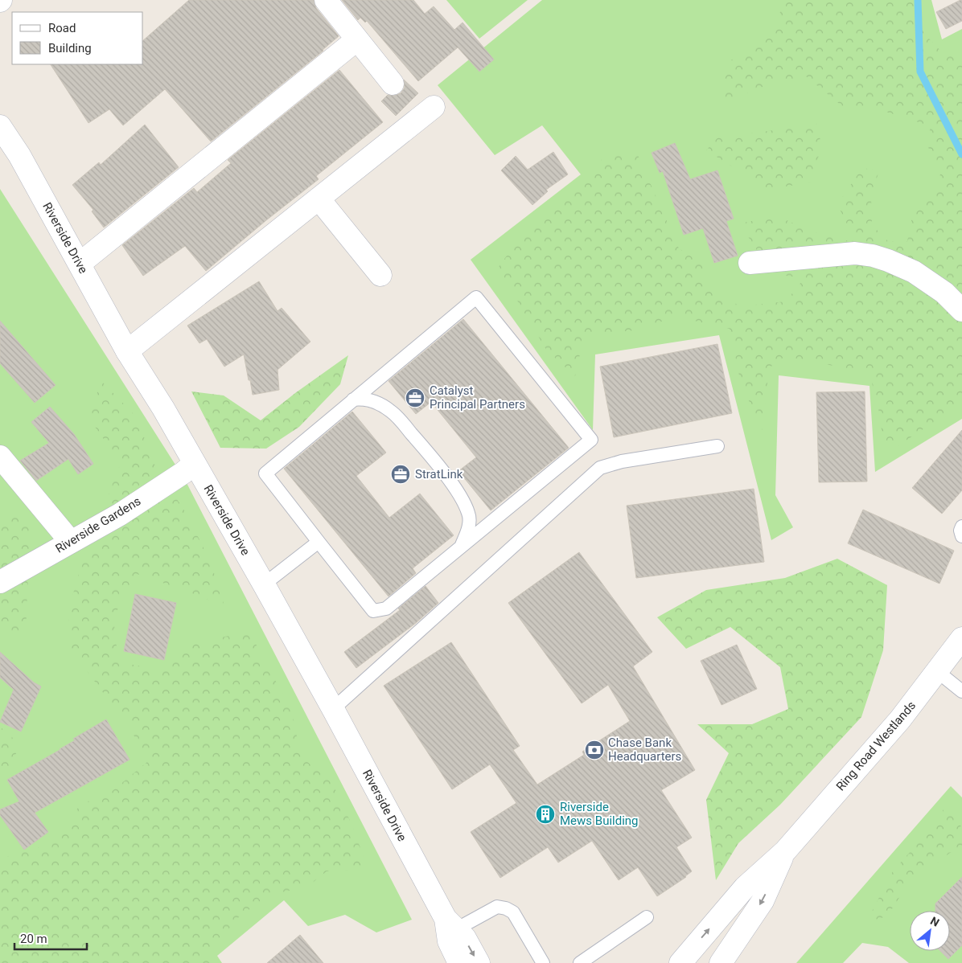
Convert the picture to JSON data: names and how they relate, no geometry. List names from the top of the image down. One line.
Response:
{"streets":{"street":["Riverside Drive","Riverside Gardens","Ring Road Westlands"]},"crossings":[["Riverside Drive","Riverside Gardens"]],"places":{"office":["Catalyst Principal Partners","StratLink"],"bank":["Chase Bank Headquarters"],"building":["Riverside Mews Building"]},"legend":["Road","Building"],"scale_bar":"20 m","north":"top right"}
